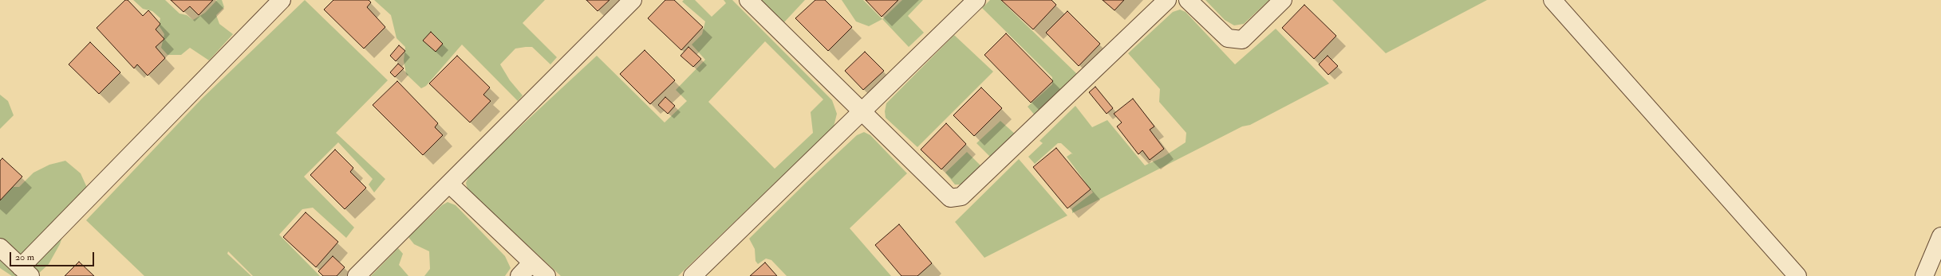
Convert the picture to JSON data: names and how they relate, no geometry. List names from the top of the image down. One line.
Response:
{"scale_bar":"20 m"}
